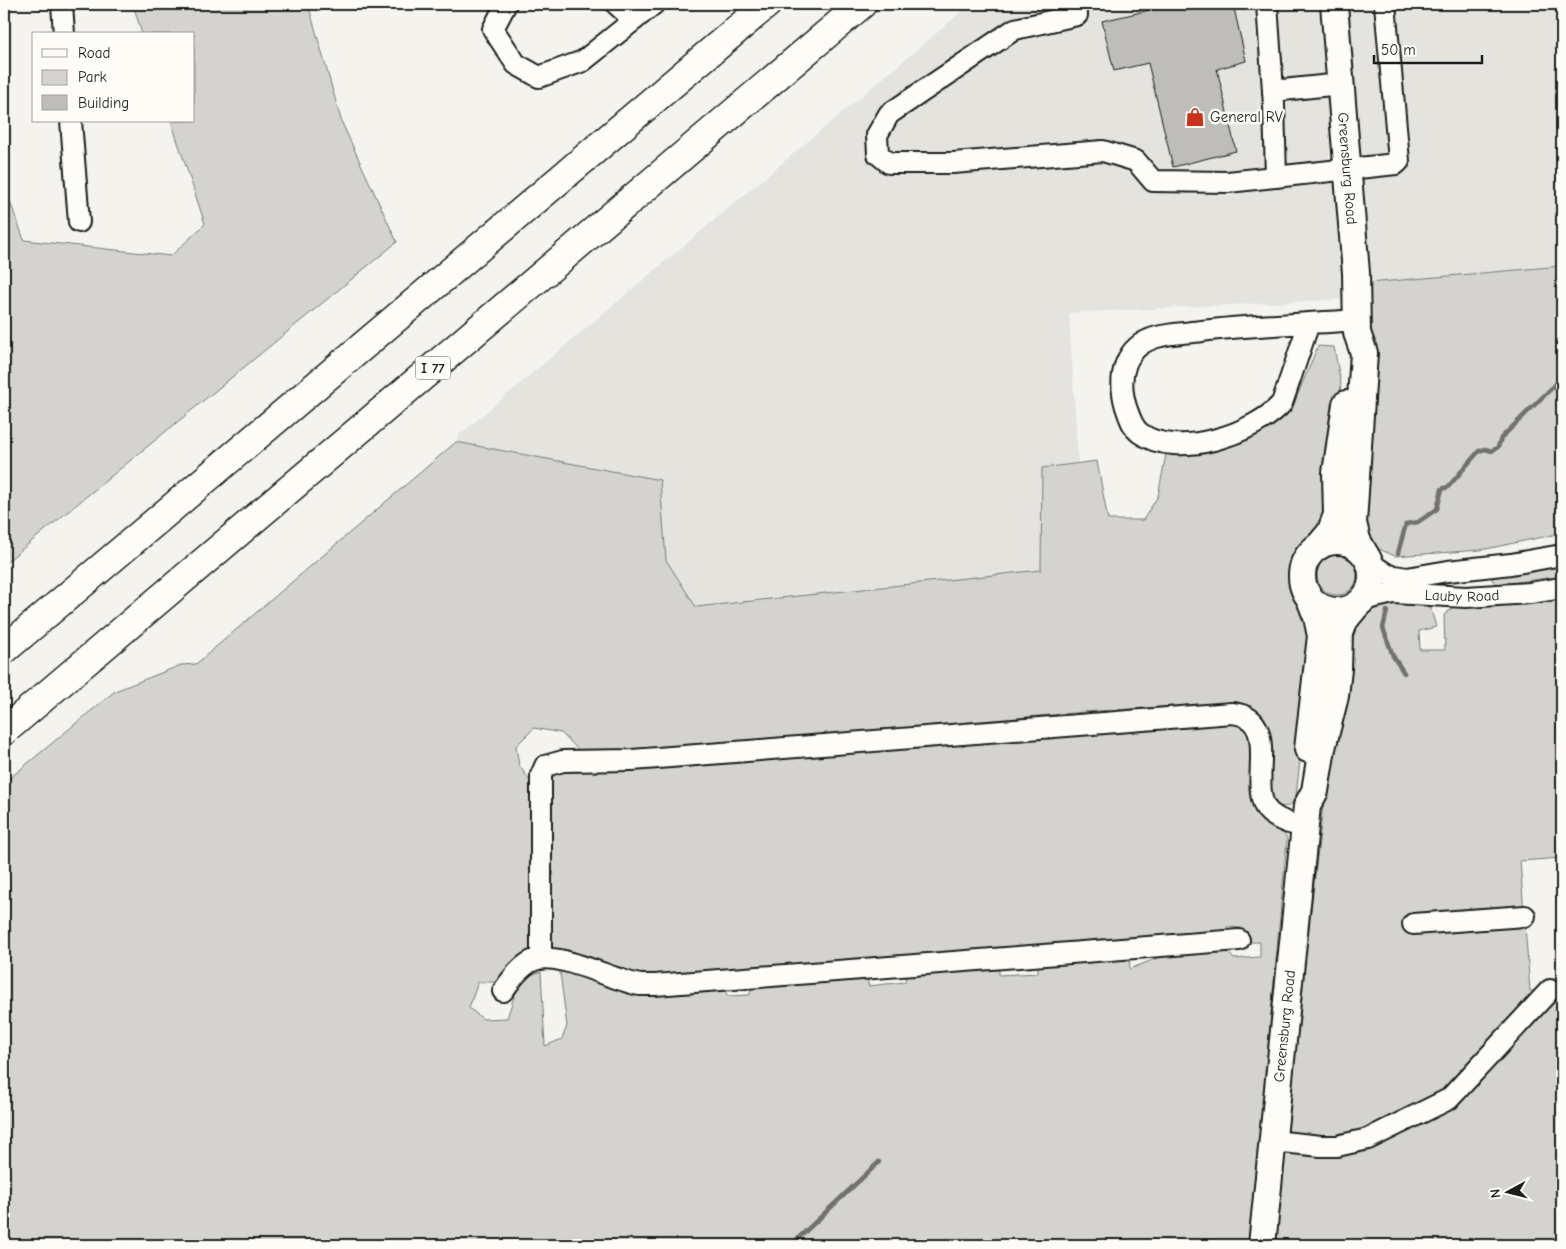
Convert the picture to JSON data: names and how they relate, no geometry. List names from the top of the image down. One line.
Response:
{"streets":{"highway":["I 77"],"main road":["Greensburg Road"],"street":["Lauby Road"]},"crossings":[["Greensburg Road","Lauby Road"]],"places":{"shop":["General RV"]},"legend":["Road","Park","Building"],"scale_bar":"50 m","north":"left"}
